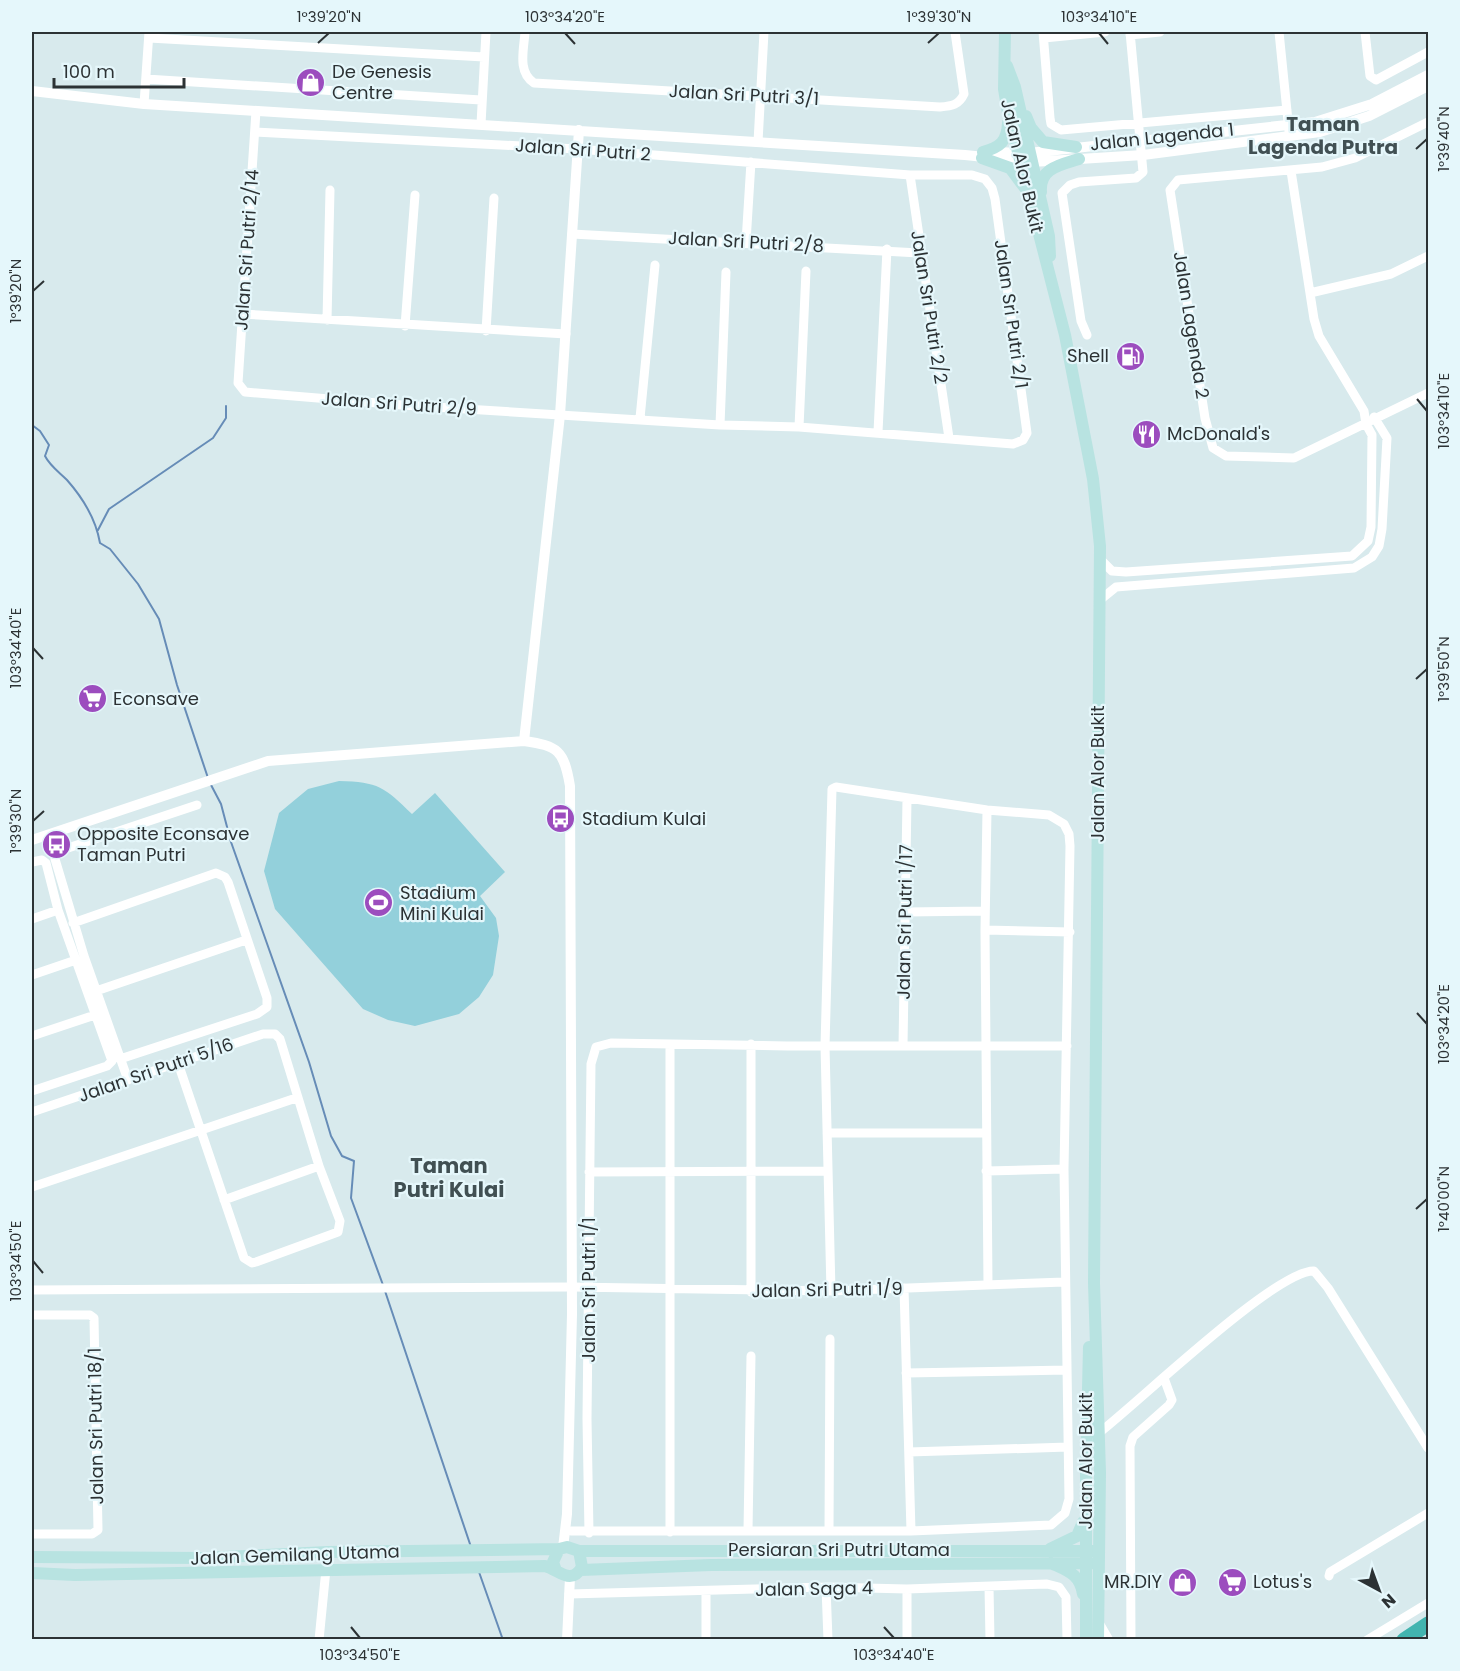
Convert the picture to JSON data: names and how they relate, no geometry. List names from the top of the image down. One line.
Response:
{"streets":{"main road":["Jalan Alor Bukit","Persiaran Sri Putri Utama","Jalan Gemilang Utama"],"street":["Jalan Sri Putri 3/1","Jalan Lagenda 1","Jalan Sri Putri 2","Jalan Sri Putri 2/8","Jalan Sri Putri 2/14","Jalan Sri Putri 2/2","Jalan Sri Putri 2/1","Jalan Lagenda 2","Jalan Sri Putri 2/9","Jalan Sri Putri 1/17","Jalan Sri Putri 5/16","Jalan Sri Putri 1/1","Jalan Sri Putri 1/9","Jalan Sri Putri 18/1","Jalan Saga 4"]},"crossings":[["Jalan Lagenda 1","Jalan Alor Bukit"],["Jalan Lagenda 1","Jalan Sri Putri 2/14"],["Jalan Sri Putri 2","Jalan Sri Putri 2/14"],["Jalan Sri Putri 2","Jalan Sri Putri 2/2"],["Jalan Sri Putri 2","Jalan Sri Putri 2/1"],["Jalan Alor Bukit","Persiaran Sri Putri Utama"],["Jalan Sri Putri 2/8","Jalan Sri Putri 2/2"],["Jalan Sri Putri 2/14","Jalan Sri Putri 2/9"],["Jalan Sri Putri 2/2","Jalan Sri Putri 2/9"],["Jalan Sri Putri 2/1","Jalan Sri Putri 2/9"],["Jalan Sri Putri 1/1","Jalan Sri Putri 1/9"],["Persiaran Sri Putri Utama","Jalan Gemilang Utama"]],"districts":["Taman Lagenda Putra","Taman Putri Kulai"],"places":{"shop":["De Genesis Centre","MR.DIY"],"fuel station":["Shell"],"restaurant":["McDonald's"],"supermarket":["Econsave","Lotus's"],"bus stop":["Stadium Kulai","Opposite Econsave Taman Putri"],"sports":["Stadium Mini Kulai"]},"scale_bar":"100 m","north":"bottom right","coordinates":["1°39'20\"N","103°34'20\"E","1°39'30\"N","103°34'10\"E","1°39'40\"N","103°34'40\"E","1°39'50\"N","1°40'00\"N","103°34'50\"E"]}
